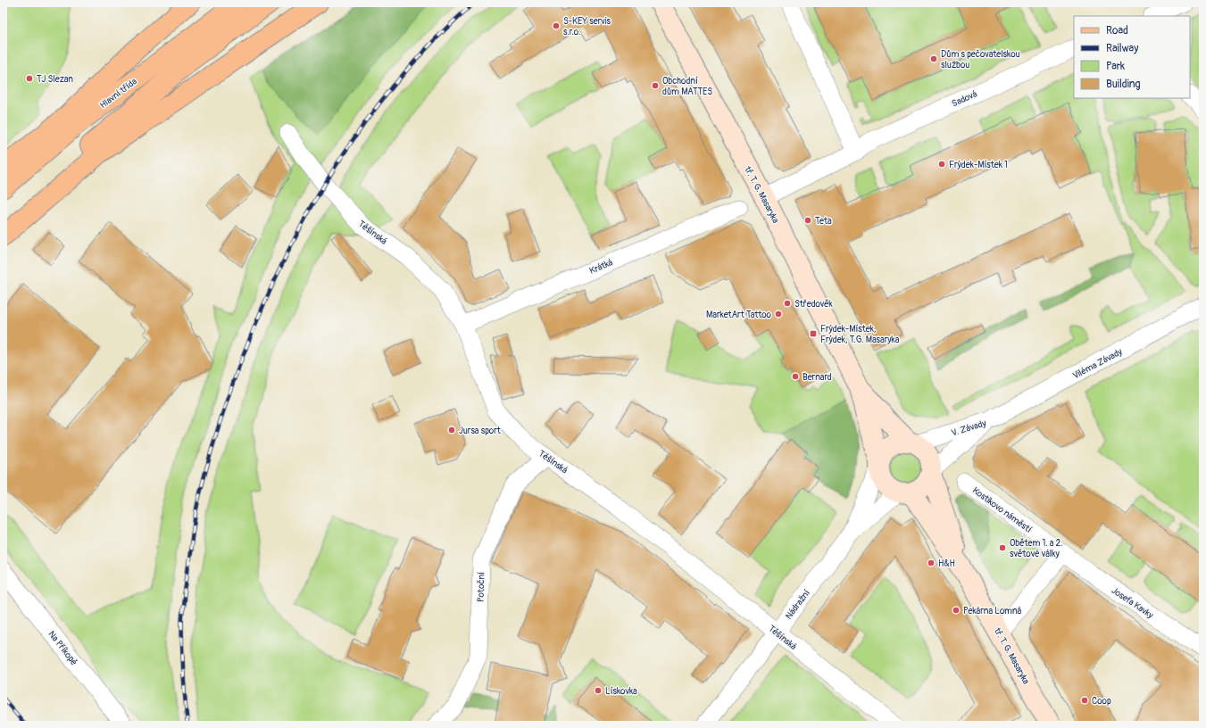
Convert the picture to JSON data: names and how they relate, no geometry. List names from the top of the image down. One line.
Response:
{"streets":{"main road":["Hlavní třída"],"street":["Sadová","tř. T. G. Masaryka","Těšínská","Krátká","Viléma Závady","V. Závady","Kostikovo náměstí","Potoční","Josefa Kavky","Nádražní","Na Příkopě"]},"crossings":[["Sadová","tř. T. G. Masaryka"],["tř. T. G. Masaryka","V. Závady"],["tř. T. G. Masaryka","Nádražní"],["Těšínská","Krátká"],["Těšínská","Potoční"],["Těšínská","Nádražní"],["Viléma Závady","V. Závady"],["V. Závady","Nádražní"],["Kostikovo náměstí","Josefa Kavky"]],"places":{"other":["S-KEY servis s.r.o.","Dům s pečovatelskou službou","TJ Slezan","Obchodní dům MATTES","Frýdek-Místek 1","Teta","Středověk","MarketArt Tattoo","Bernard","Jursa sport","Obětem 1. a 2. světové války","H&H","Pekárna Lomná","Lískovka","Coop"],"transit":["Frýdek-Místek, Frýdek, T.G. Masaryka"]},"legend":["Road","Railway","Park","Building"]}
